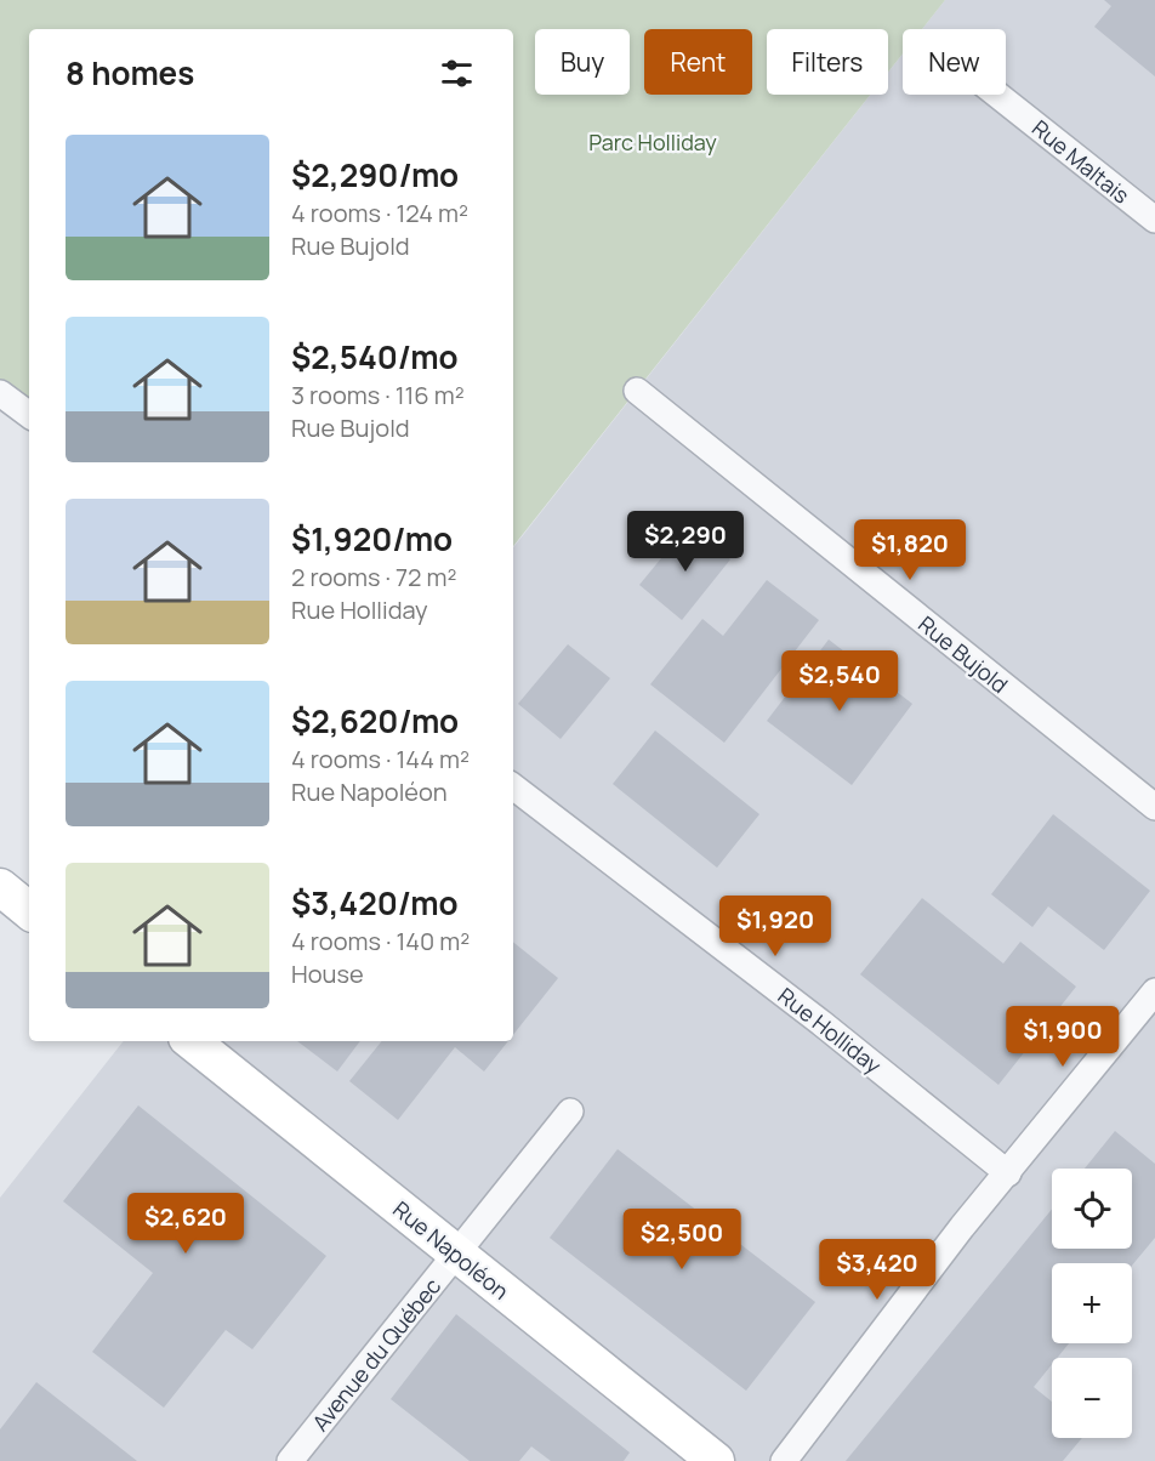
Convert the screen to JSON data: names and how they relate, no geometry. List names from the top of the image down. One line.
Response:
{"streets":{"street":["Rue Maltais","Rue Bujold","Rue Holliday","Rue Napoléon","Avenue du Québec"]},"crossings":[["Rue Napoléon","Avenue du Québec"]],"parks":["Parc Holliday"],"page":{"chip":["Buy","Rent","Filters","New"],"heading":"8 homes","list":[{"name":"$2,290/mo","note":"4 rooms · 124 m² · Rue Bujold"},{"name":"$2,540/mo","note":"3 rooms · 116 m² · Rue Bujold"},{"name":"$1,920/mo","note":"2 rooms · 72 m² · Rue Holliday"},{"name":"$2,620/mo","note":"4 rooms · 144 m² · Rue Napoléon"},{"name":"$3,420/mo","note":"4 rooms · 140 m² · House"}],"price":["$2,290","$1,820","$2,540","$1,920","$1,900","$2,620","$2,500","$3,420"],"map_buttons":["+","−"]}}
